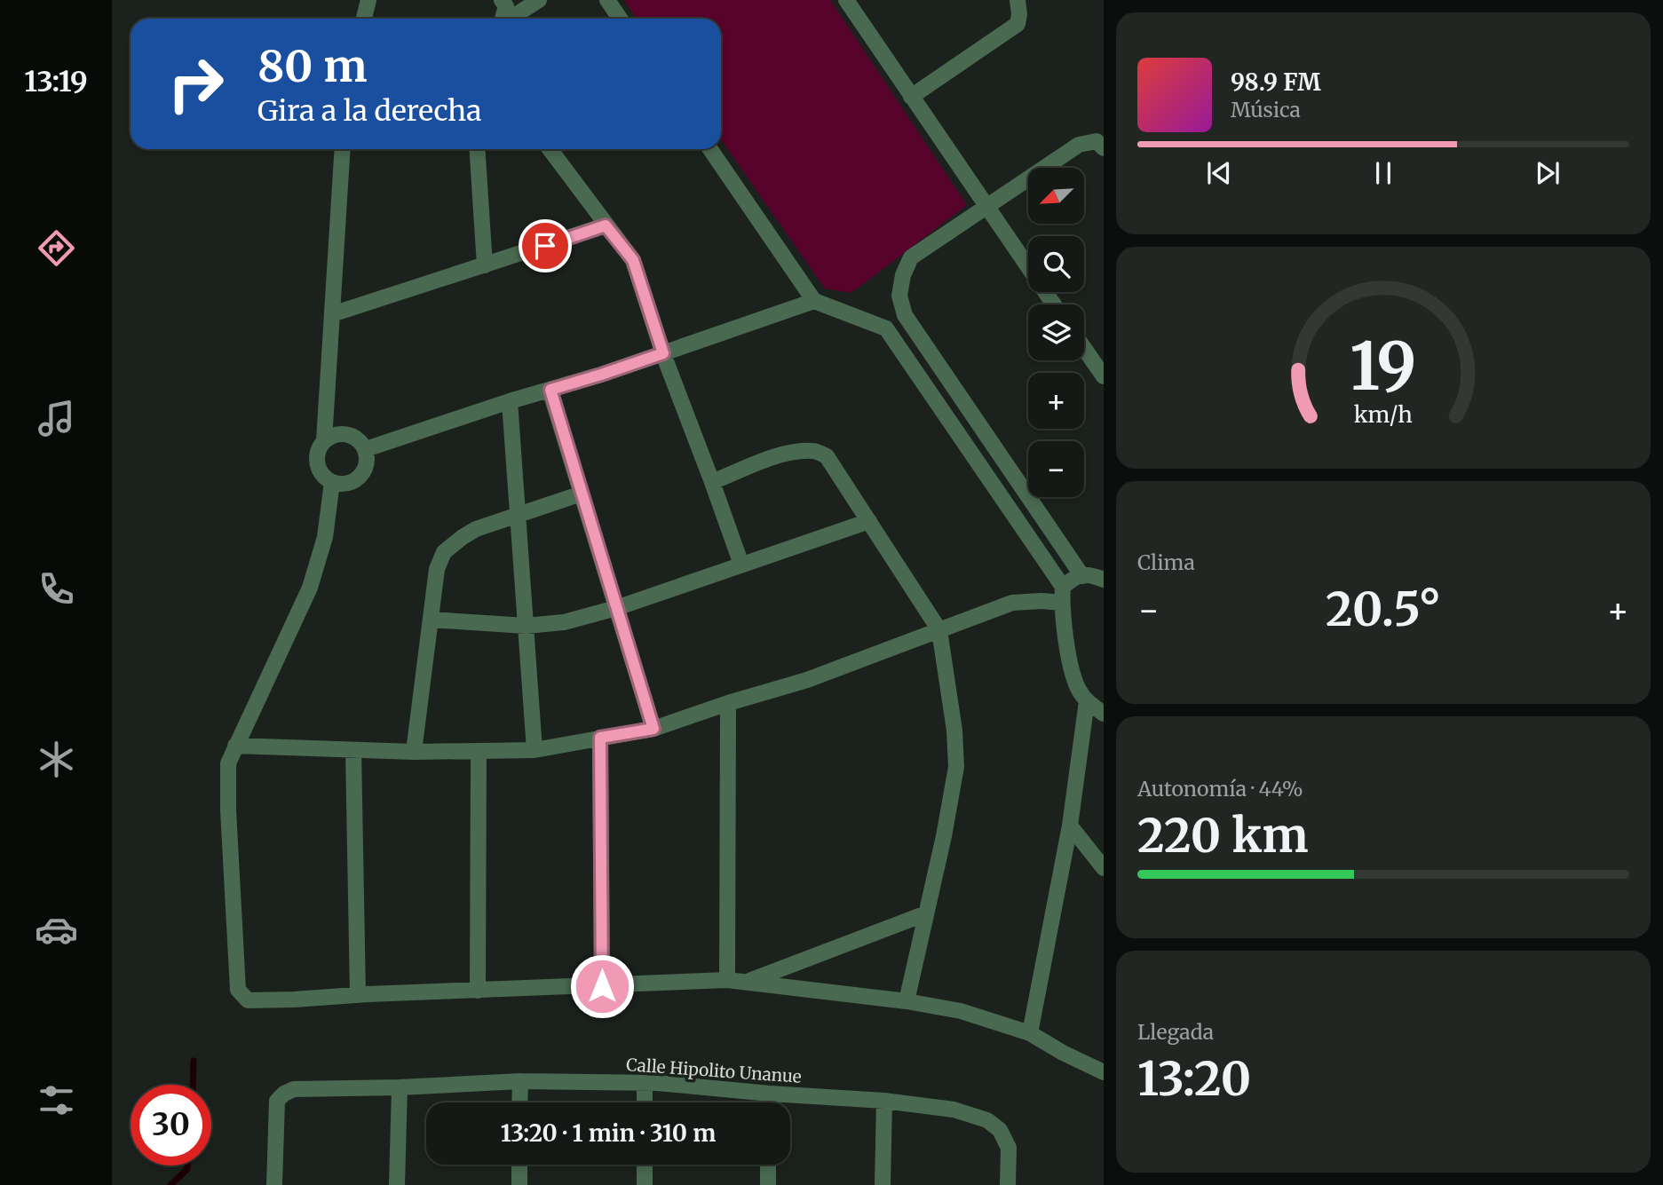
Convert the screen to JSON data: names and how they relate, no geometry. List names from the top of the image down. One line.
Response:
{"streets":{"street":["Calle Hipolito Unanue"]},"north":"bottom left","page":{"tabs":"13:19","turn":["80 m","Gira a la derecha"],"song":["98.9 FM","Música"],"map_buttons":["+","−"],"tile":["Clima",["Autonomía · 44%","220 km"],["Llegada","13:20"]],"heat":["−","20.5°","+"],"limit":"30","trip":"13:20 · 1 min · 310 m","gauge":["19","km/h"]}}
